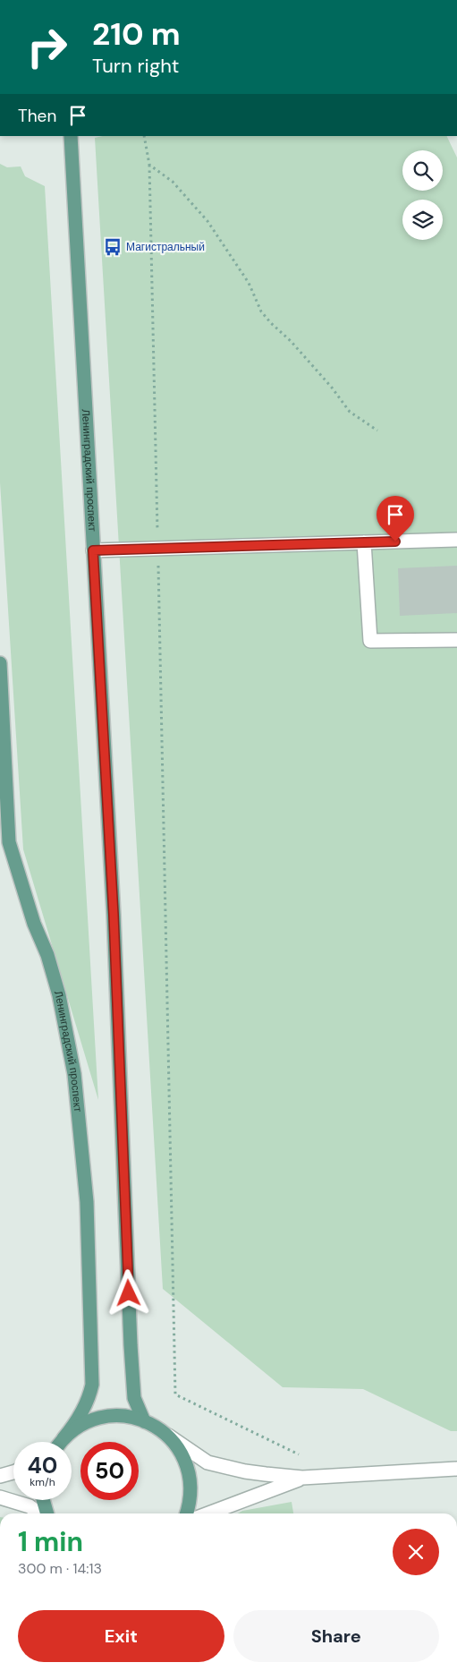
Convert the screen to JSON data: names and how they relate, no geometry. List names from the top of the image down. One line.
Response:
{"streets":{"main road":["Ленинградский проспект"]},"places":{"bus stop":["Магистральный"]},"page":{"turn":["210 m","Turn right"],"then":"Then","speed":"40 km/h","limit":"50","heading":["1 min","300 m · 14:13"],"buttons":["Exit","Share"]}}
